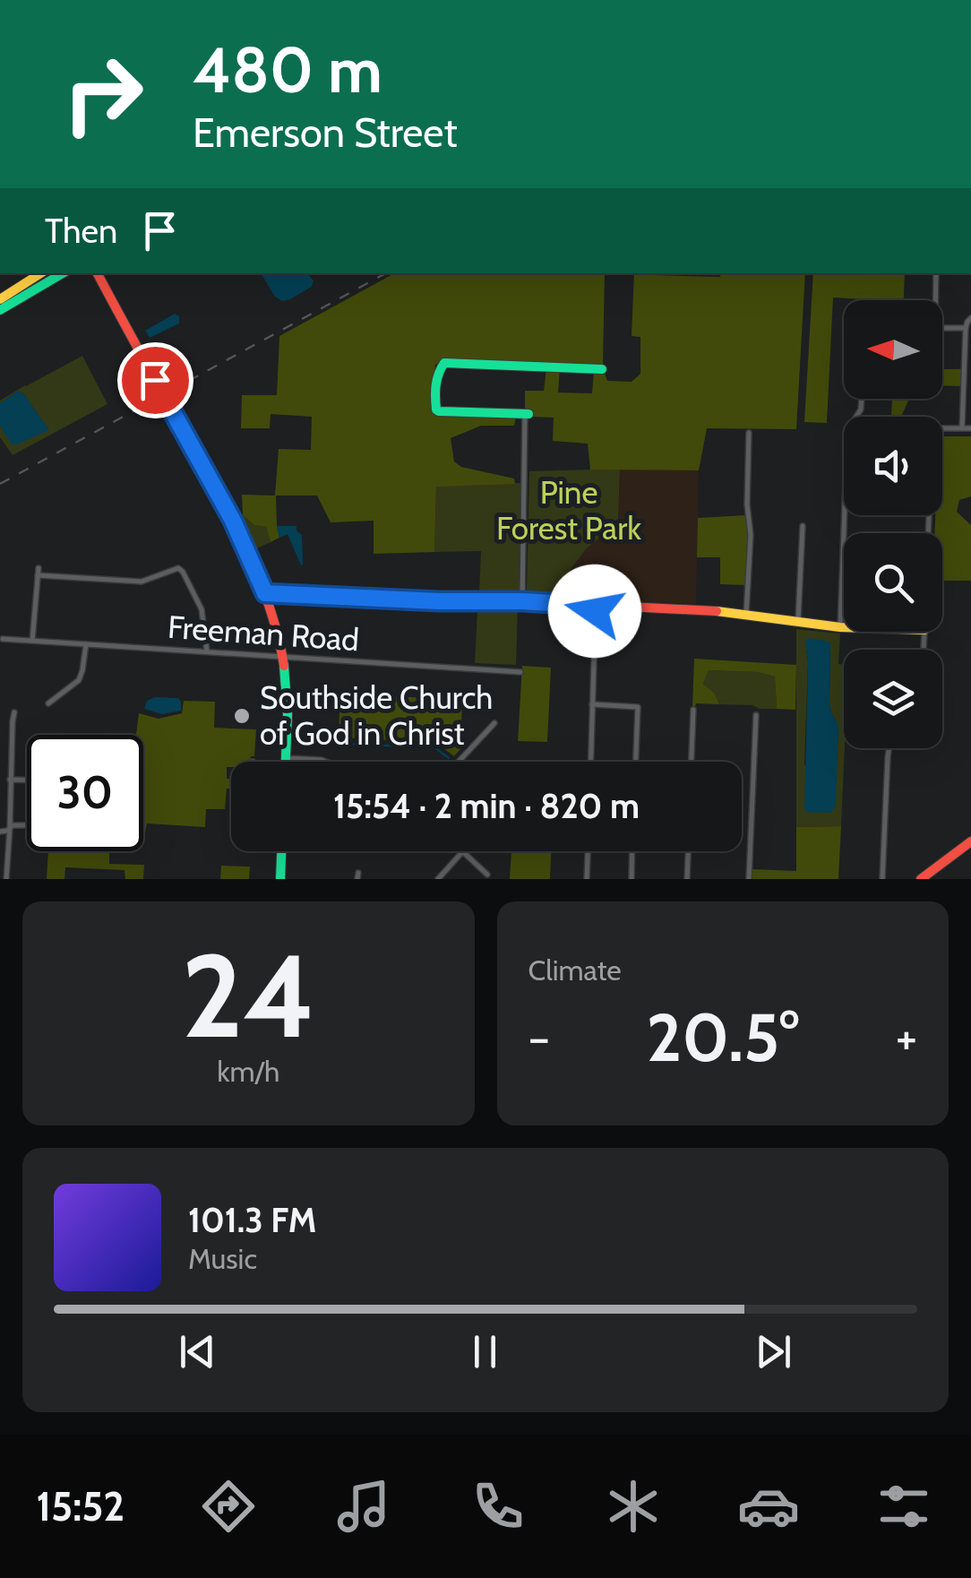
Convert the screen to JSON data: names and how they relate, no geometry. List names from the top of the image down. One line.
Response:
{"streets":{"street":["Freeman Road"]},"parks":["Pine Forest Park"],"places":["Southside Church of God in Christ"],"north":"left","page":{"turn":["480 m","Emerson Street"],"then":"Then","limit":"30","trip":"15:54 · 2 min · 820 m","tile":[["24","km/h"],"Climate"],"heat":["−","20.5°","+"],"song":["101.3 FM","Music"],"tabs":"15:52"}}
